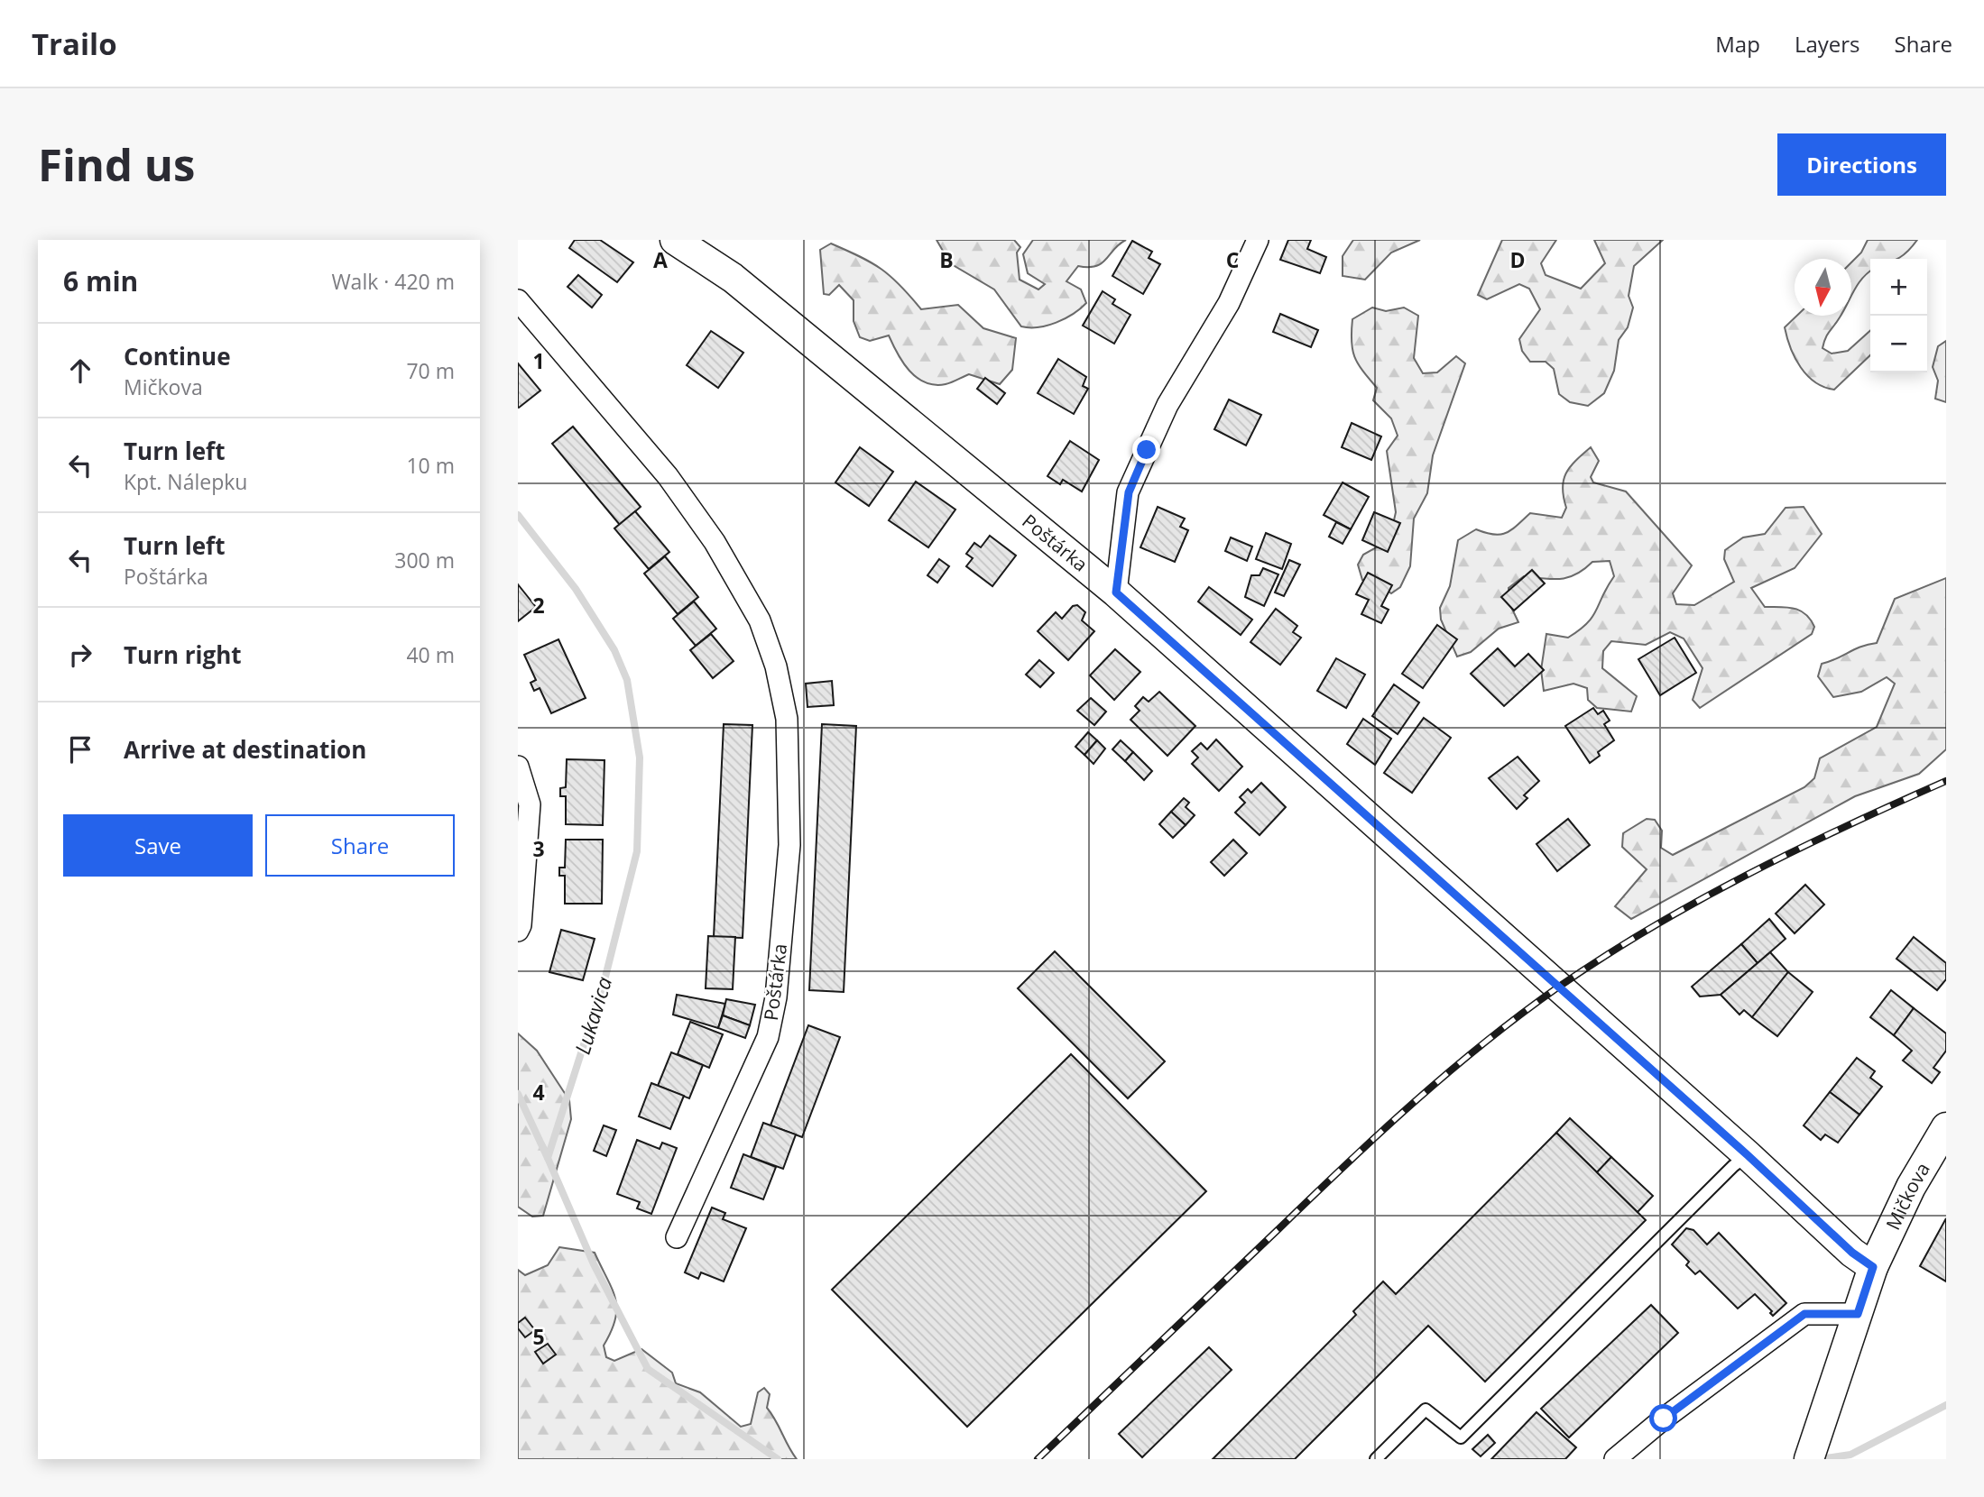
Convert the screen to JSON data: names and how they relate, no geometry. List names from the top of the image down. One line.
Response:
{"streets":{"street":["Poštárka","Mičkova"]},"crossings":[["Poštárka","Mičkova"]],"water":["Lukavica"],"north":"bottom","page":{"header":"Trailo","nav":["Map","Layers","Share"],"buttons":["Directions",["Save","Share"]],"title":"Find us","heading":["6 min","Walk · 420 m"],"map_buttons":["+","−"],"list":[["Continue","Mičkova","70 m"],["Turn left","Kpt. Nálepku","10 m"],["Turn left","Poštárka","300 m"],["Turn right","40 m"],"Arrive at destination"]},"grid":{"columns":["A","B","C","D"],"rows":["1","2","3","4","5"]}}
